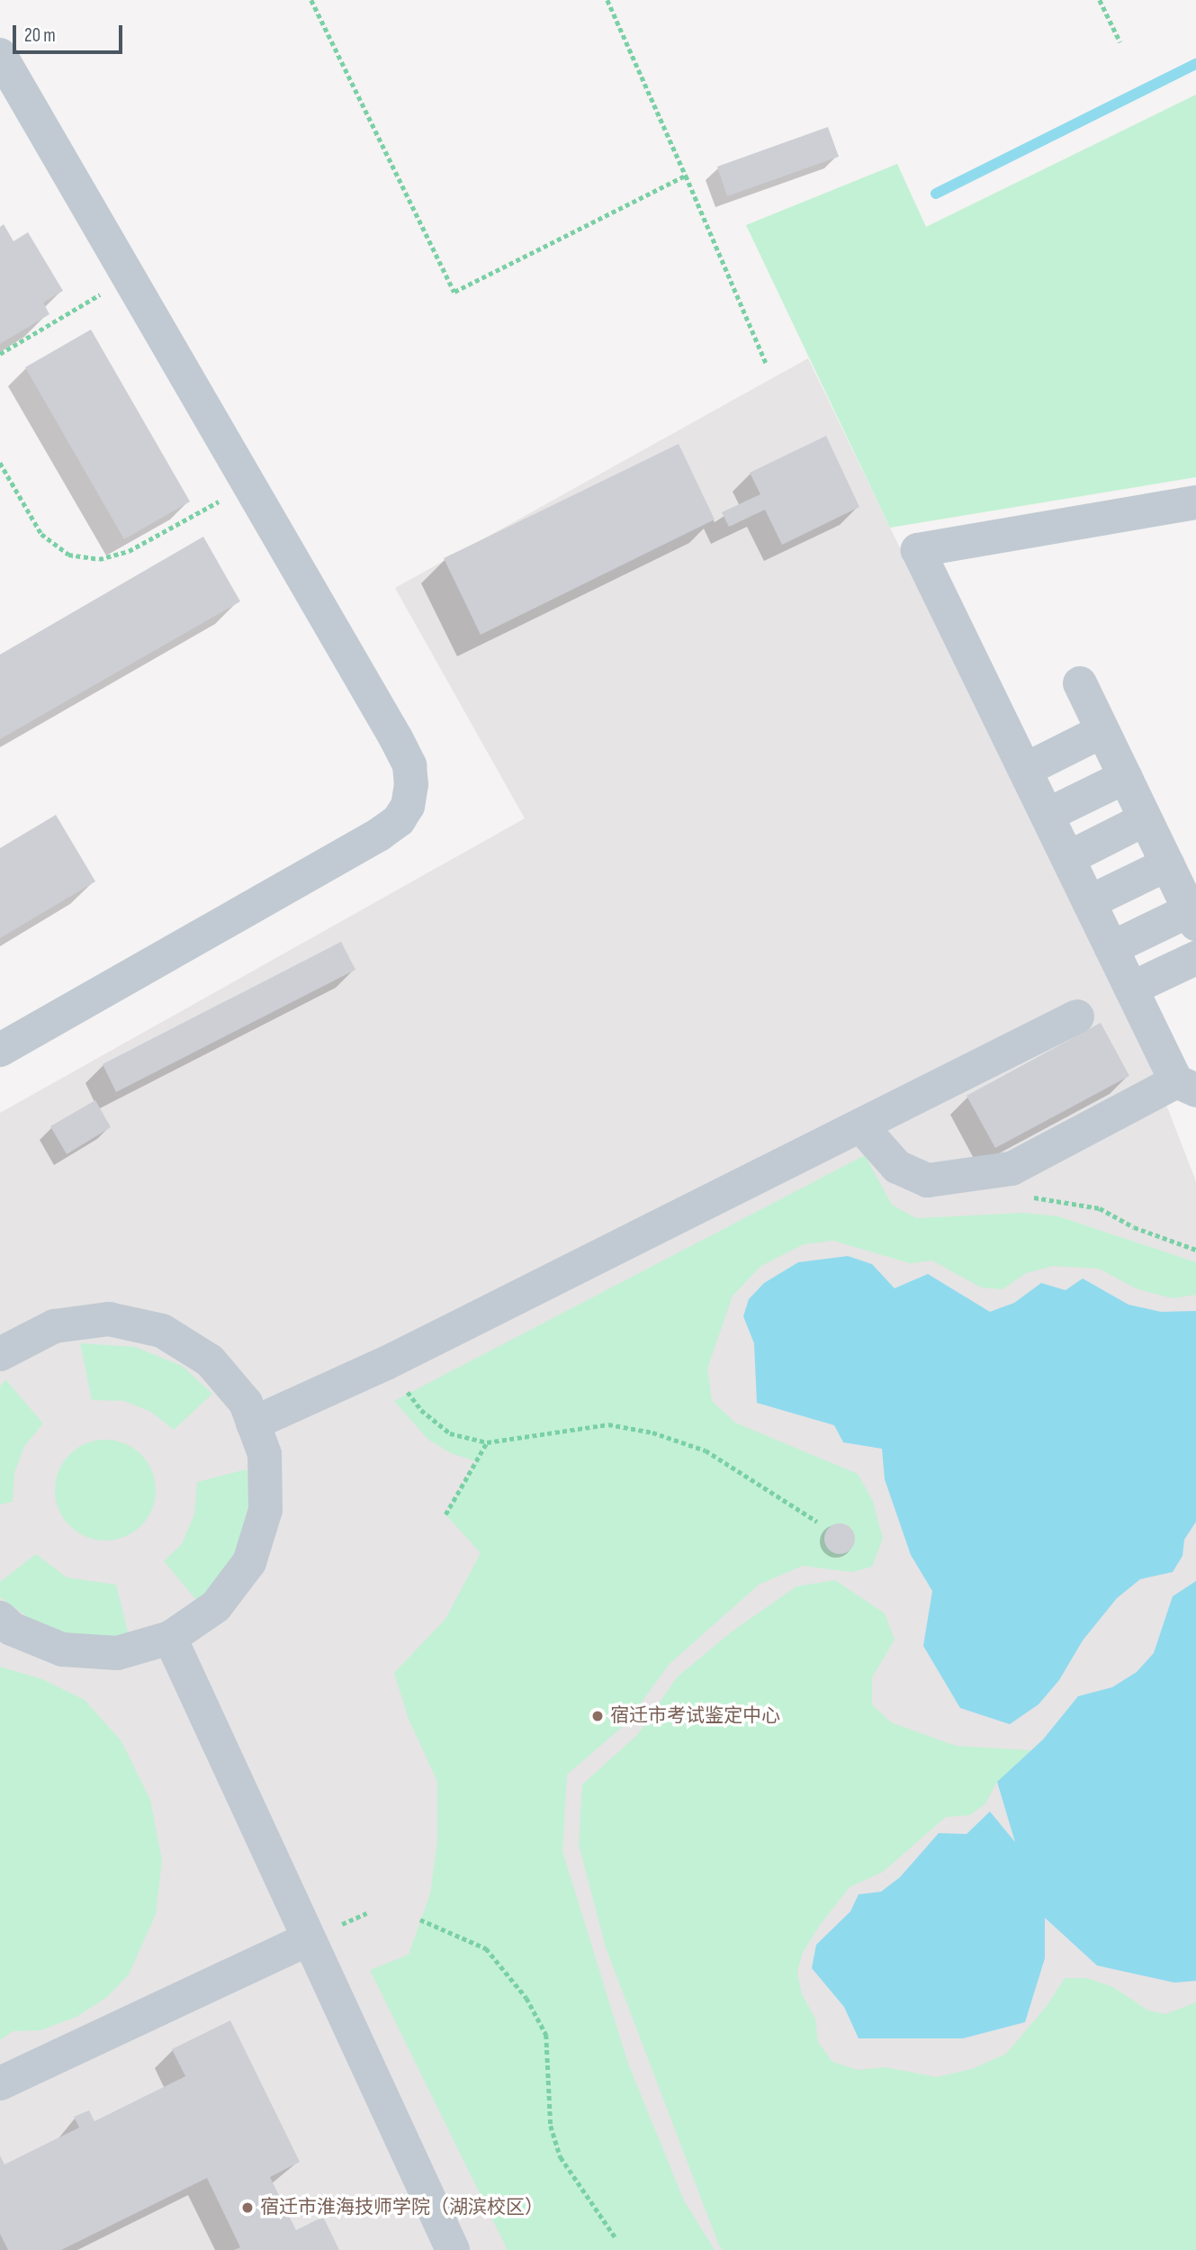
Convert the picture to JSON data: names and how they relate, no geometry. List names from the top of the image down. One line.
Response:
{"places":["宿迁市考试鉴定中心","宿迁市淮海技师学院（湖滨校区）"],"scale_bar":"20 m"}
